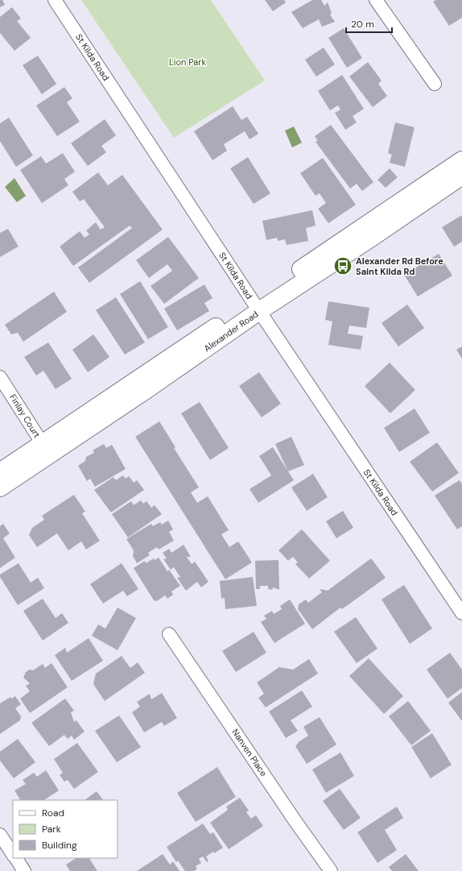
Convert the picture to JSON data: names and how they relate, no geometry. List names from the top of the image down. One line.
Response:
{"streets":{"main road":["Alexander Road"],"street":["St Kilda Road","Finlay Court","Nanven Place"]},"crossings":[["St Kilda Road","Alexander Road"],["Alexander Road","Finlay Court"]],"parks":["Lion Park"],"places":{"bus stop":["Alexander Rd Before Saint Kilda Rd"]},"legend":["Road","Park","Building"],"scale_bar":"20 m"}
